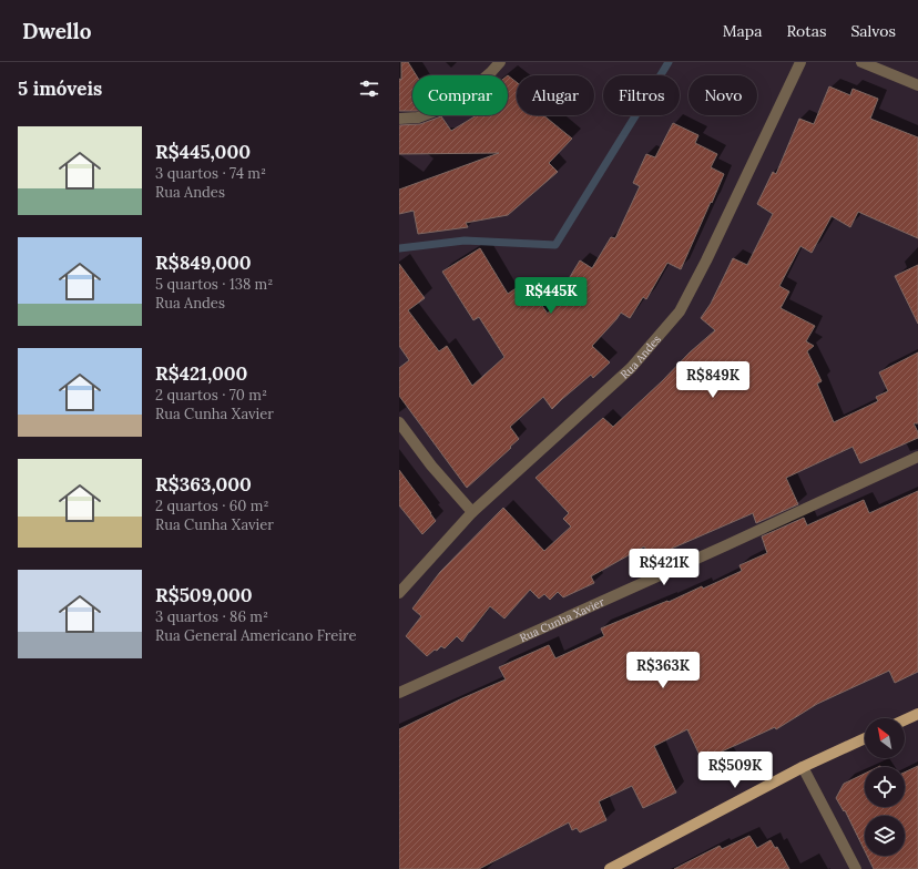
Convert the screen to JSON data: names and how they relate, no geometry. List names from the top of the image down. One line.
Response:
{"streets":{"street":["Rua Andes","Rua Cunha Xavier"]},"north":"top left","page":{"header":"Dwello","nav":["Mapa","Rotas","Salvos"],"heading":"5 imóveis","chip":["Comprar","Alugar","Filtros","Novo"],"list":[{"name":"R$445,000","note":"3 quartos · 74 m² · Rua Andes"},{"name":"R$849,000","note":"5 quartos · 138 m² · Rua Andes"},{"name":"R$421,000","note":"2 quartos · 70 m² · Rua Cunha Xavier"},{"name":"R$363,000","note":"2 quartos · 60 m² · Rua Cunha Xavier"},{"name":"R$509,000","note":"3 quartos · 86 m² · Rua General Americano Freire"}],"price":["R$445K","R$849K","R$421K","R$363K","R$509K"]}}
